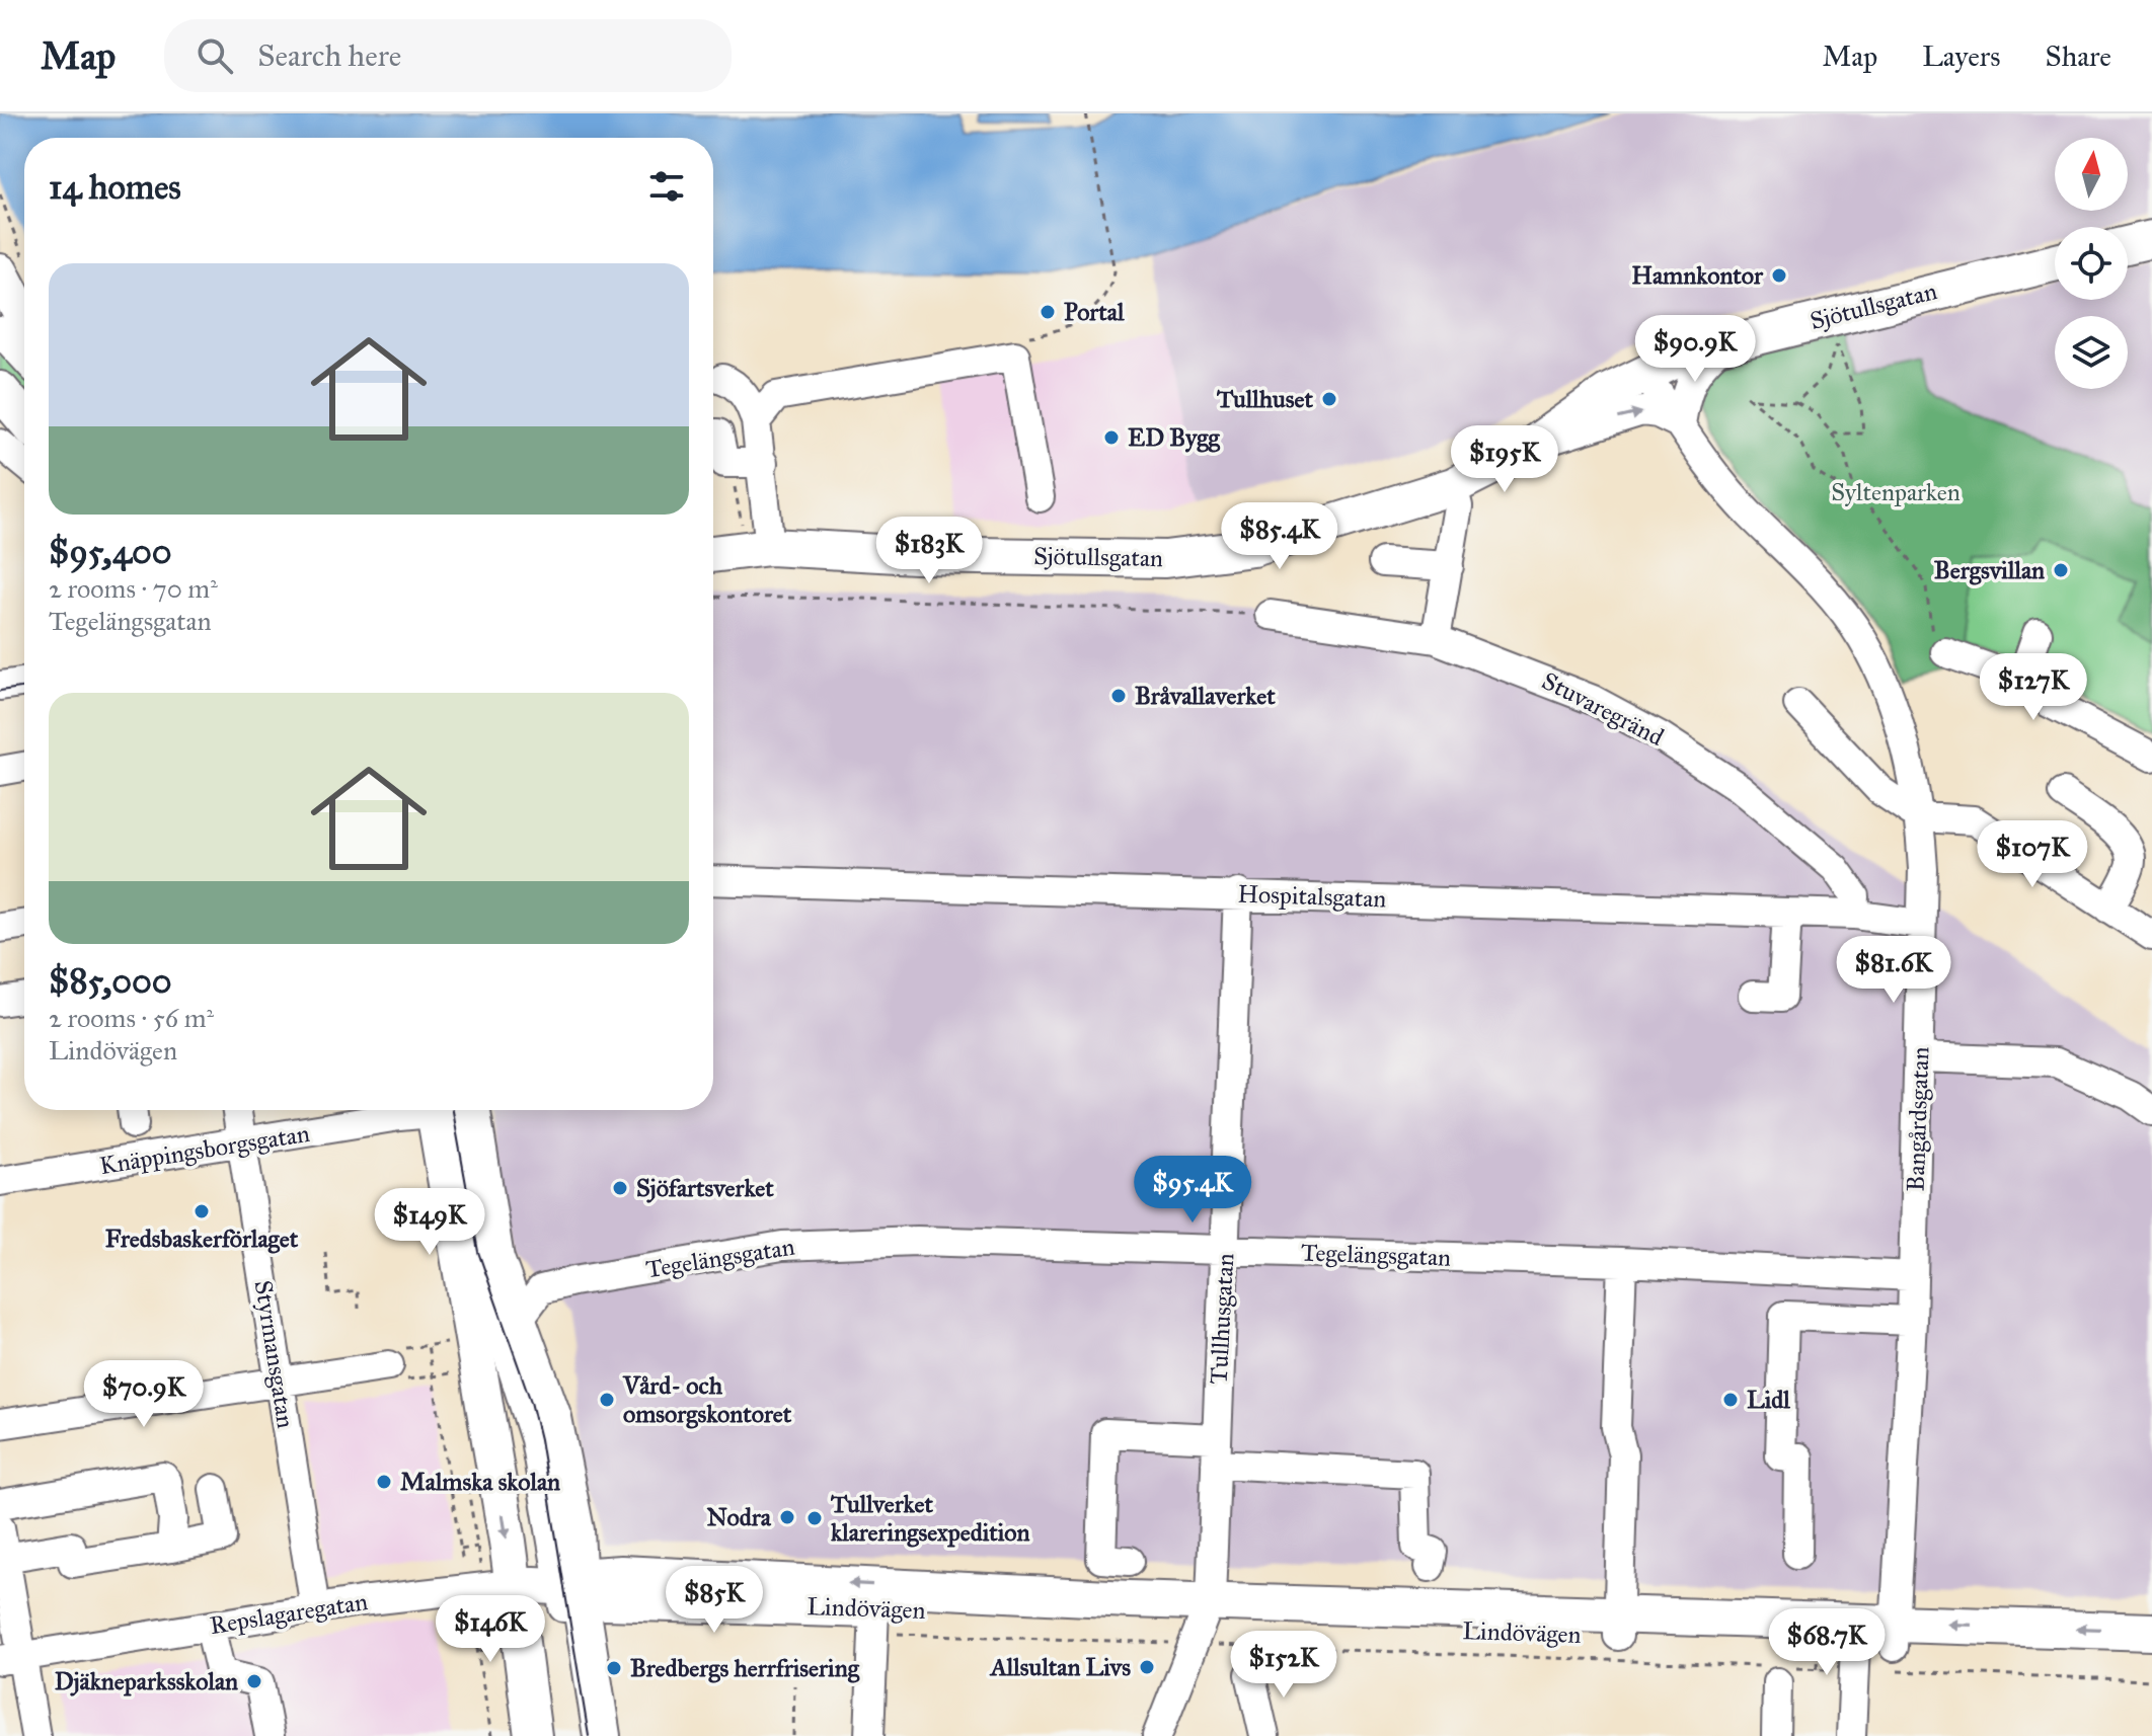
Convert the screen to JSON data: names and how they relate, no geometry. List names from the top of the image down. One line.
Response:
{"streets":{"main road":["Sjötullsgatan","Lindövägen","Repslagaregatan"],"street":["Stuvaregränd","Hospitalsgatan","Bangårdsgatan","Knäppingsborgsgatan","Tegelängsgatan","Tullhusgatan","Styrmansgatan"]},"crossings":[["Sjötullsgatan","Bangårdsgatan"],["Stuvaregränd","Hospitalsgatan"],["Hospitalsgatan","Bangårdsgatan"],["Hospitalsgatan","Tullhusgatan"],["Bangårdsgatan","Tegelängsgatan"],["Bangårdsgatan","Lindövägen"],["Knäppingsborgsgatan","Styrmansgatan"],["Tegelängsgatan","Tullhusgatan"],["Tullhusgatan","Lindövägen"],["Styrmansgatan","Repslagaregatan"],["Lindövägen","Repslagaregatan"]],"parks":["Syltenparken"],"places":["Hamnkontor","Portal","Tullhuset","ED Bygg","Bergsvillan","Bråvallaverket","Sjöfartsverket","Fredsbaskerförlaget","Vård- och omsorgskontoret","Lidl","Malmska skolan","Nodra","Tullverket klareringsexpedition","Allsultan Livs","Bredbergs herrfrisering","Djäkneparksskolan"],"north":"top","page":{"header":"Map","search":"Search here","nav":["Map","Layers","Share"],"heading":"14 homes","list":[{"name":"$95,400","note":"2 rooms · 70 m² · Tegelängsgatan"},{"name":"$85,000","note":"2 rooms · 56 m² · Lindövägen"}],"price":["$90.9K","$195K","$85.4K","$183K","$127K","$107K","$81.6K","$95.4K","$149K","$70.9K","$85K","$146K","$68.7K","$152K"]}}
